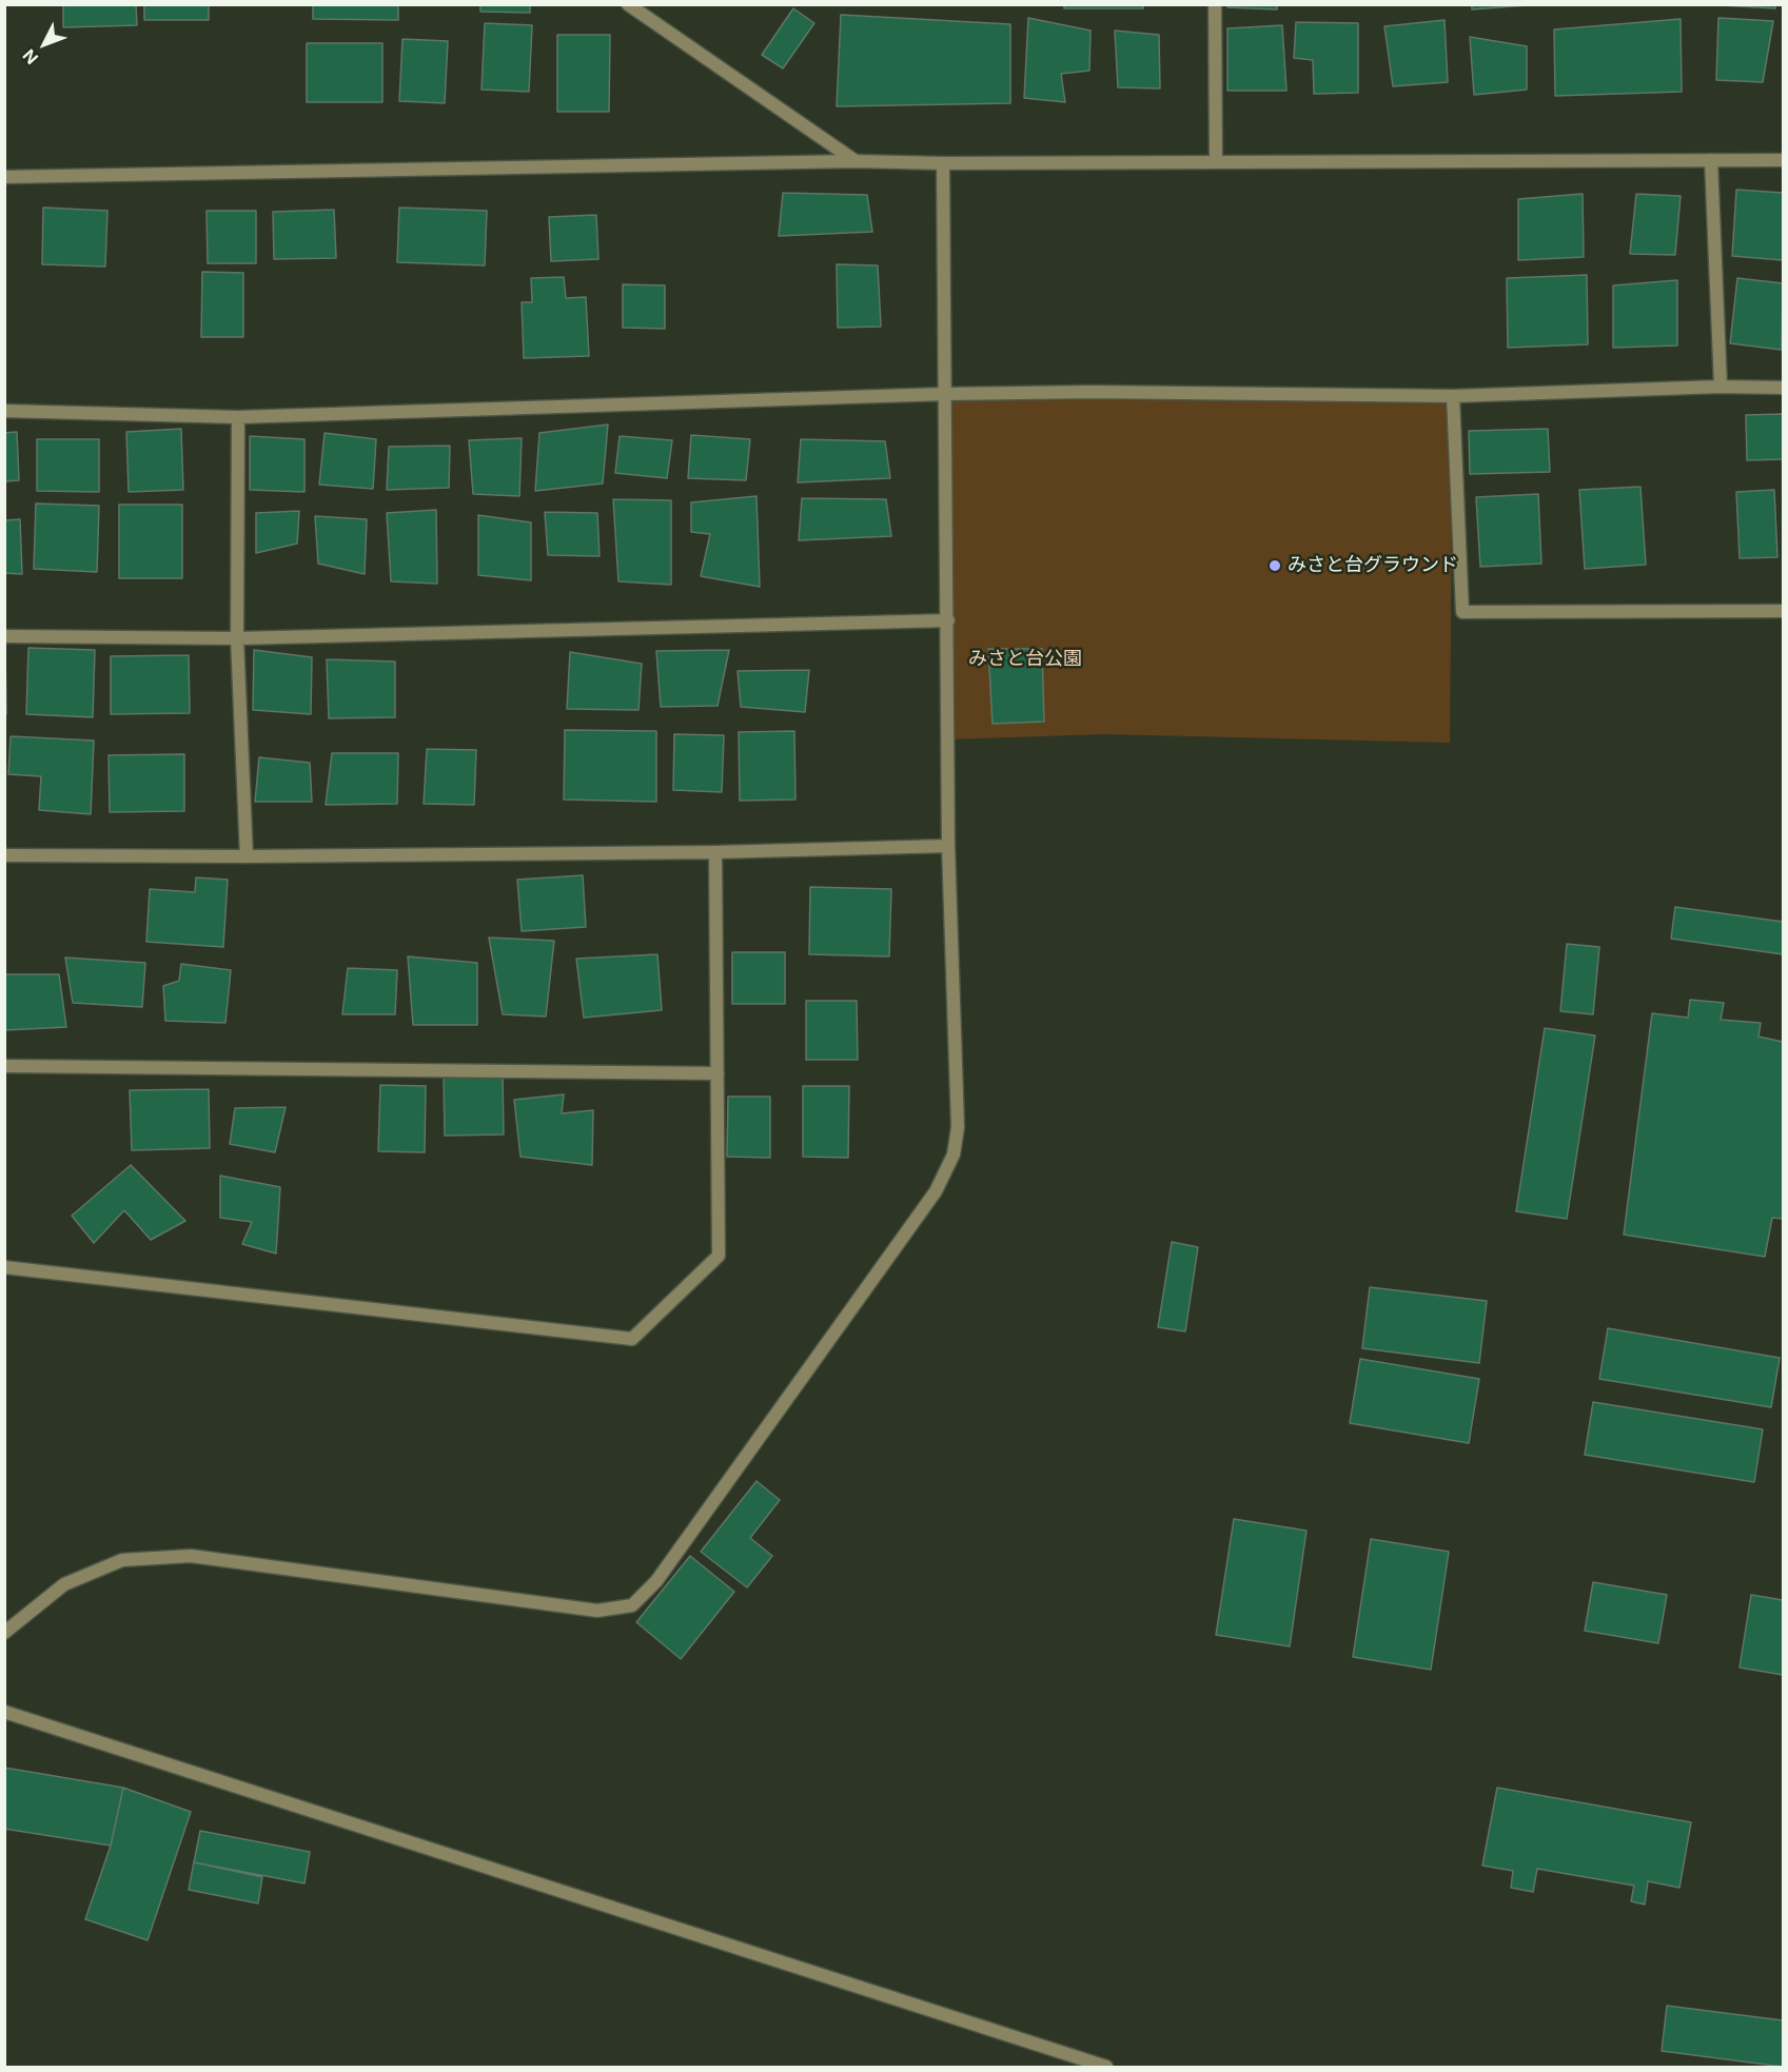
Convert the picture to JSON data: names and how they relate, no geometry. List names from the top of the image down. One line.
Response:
{"parks":["みさと台公園"],"places":["みさと台グラウンド"],"north":"bottom left"}
